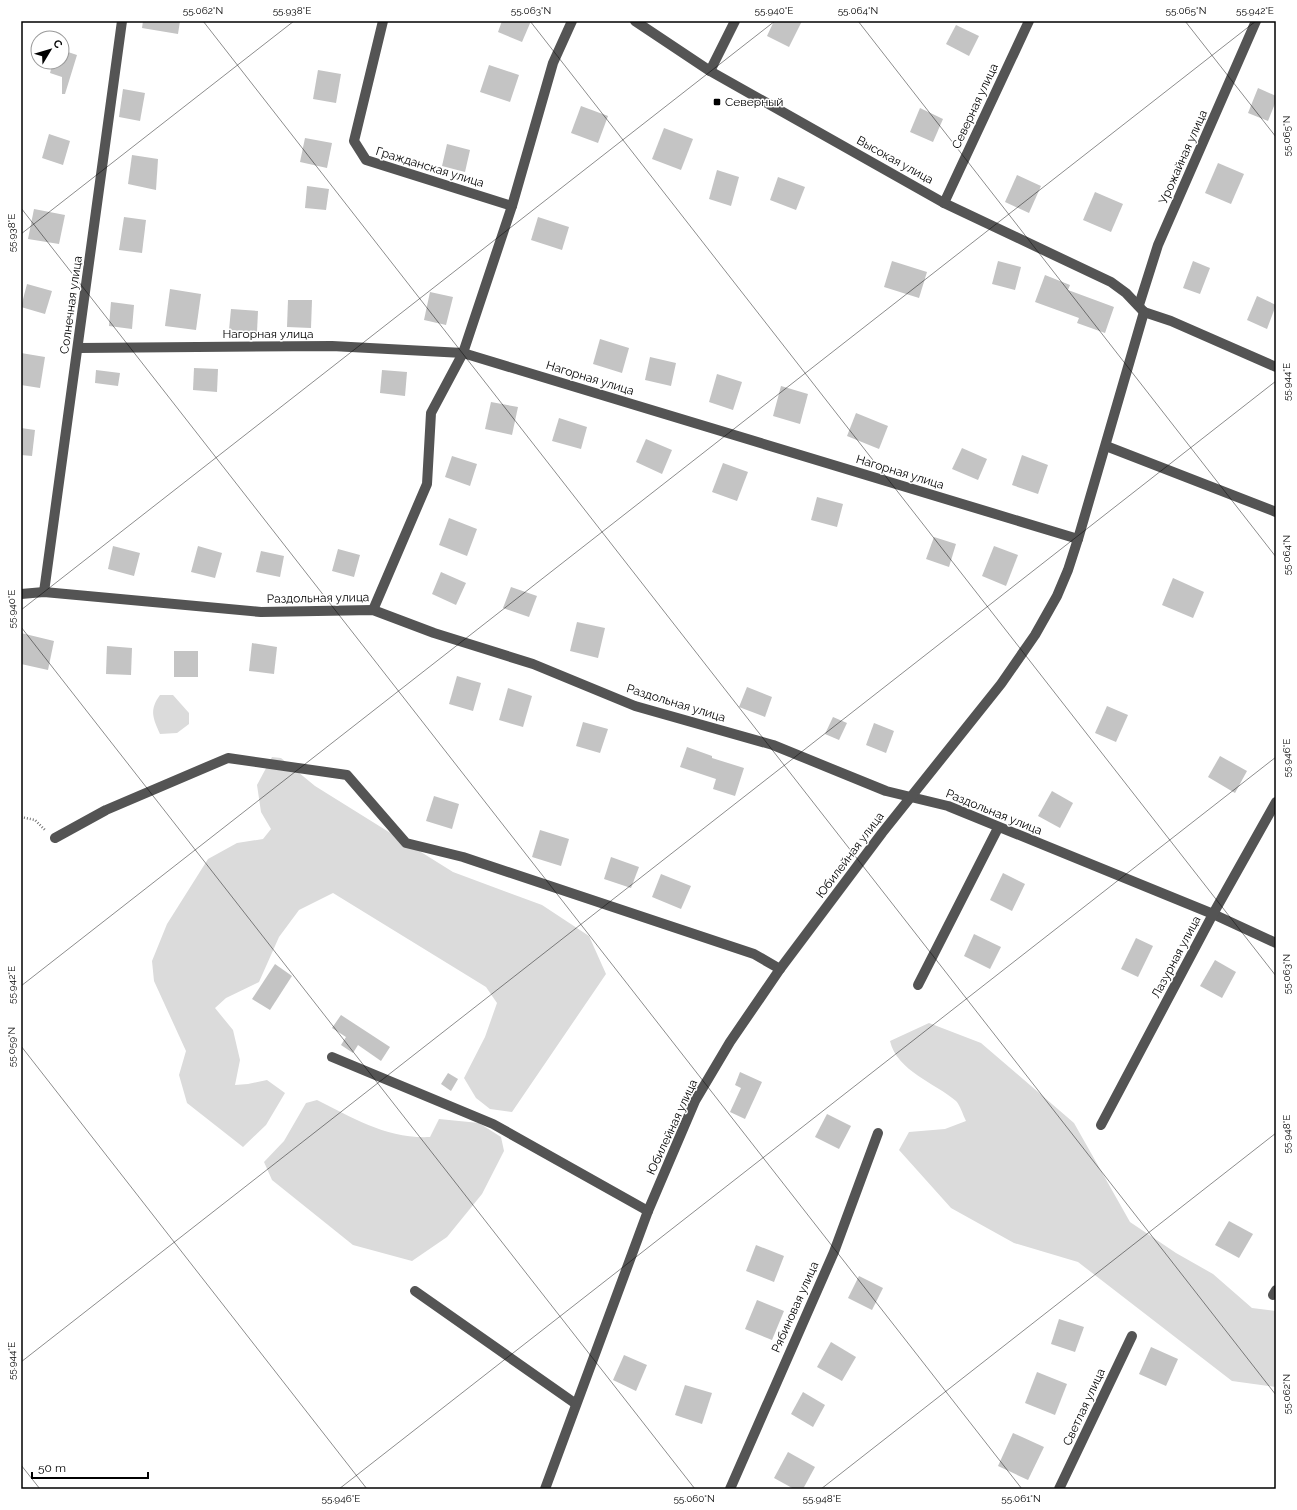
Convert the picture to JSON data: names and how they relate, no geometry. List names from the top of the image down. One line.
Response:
{"streets":{"street":["Северная улица","Урожайная улица","Высокая улица","Гражданская улица","Солнечная улица","Нагорная улица","Раздольная улица","Юбилейная улица","Лазурная улица","Рябиновая улица","Светлая улица"]},"crossings":[["Северная улица","Высокая улица"],["Урожайная улица","Высокая улица"],["Урожайная улица","Нагорная улица"],["Урожайная улица","Юбилейная улица"],["Солнечная улица","Нагорная улица"],["Солнечная улица","Раздольная улица"],["Нагорная улица","Юбилейная улица"],["Раздольная улица","Юбилейная улица"],["Раздольная улица","Лазурная улица"]],"places":{"transit":["Северный"]},"scale_bar":"50 m","north":"top right","coordinates":["55.062°N","55.938°E","55.063°N","55.940°E","55.064°N","55.065°N","55.942°E","55.944°E","55.946°E","55.059°N","55.948°E","55.060°N","55.061°N"]}
